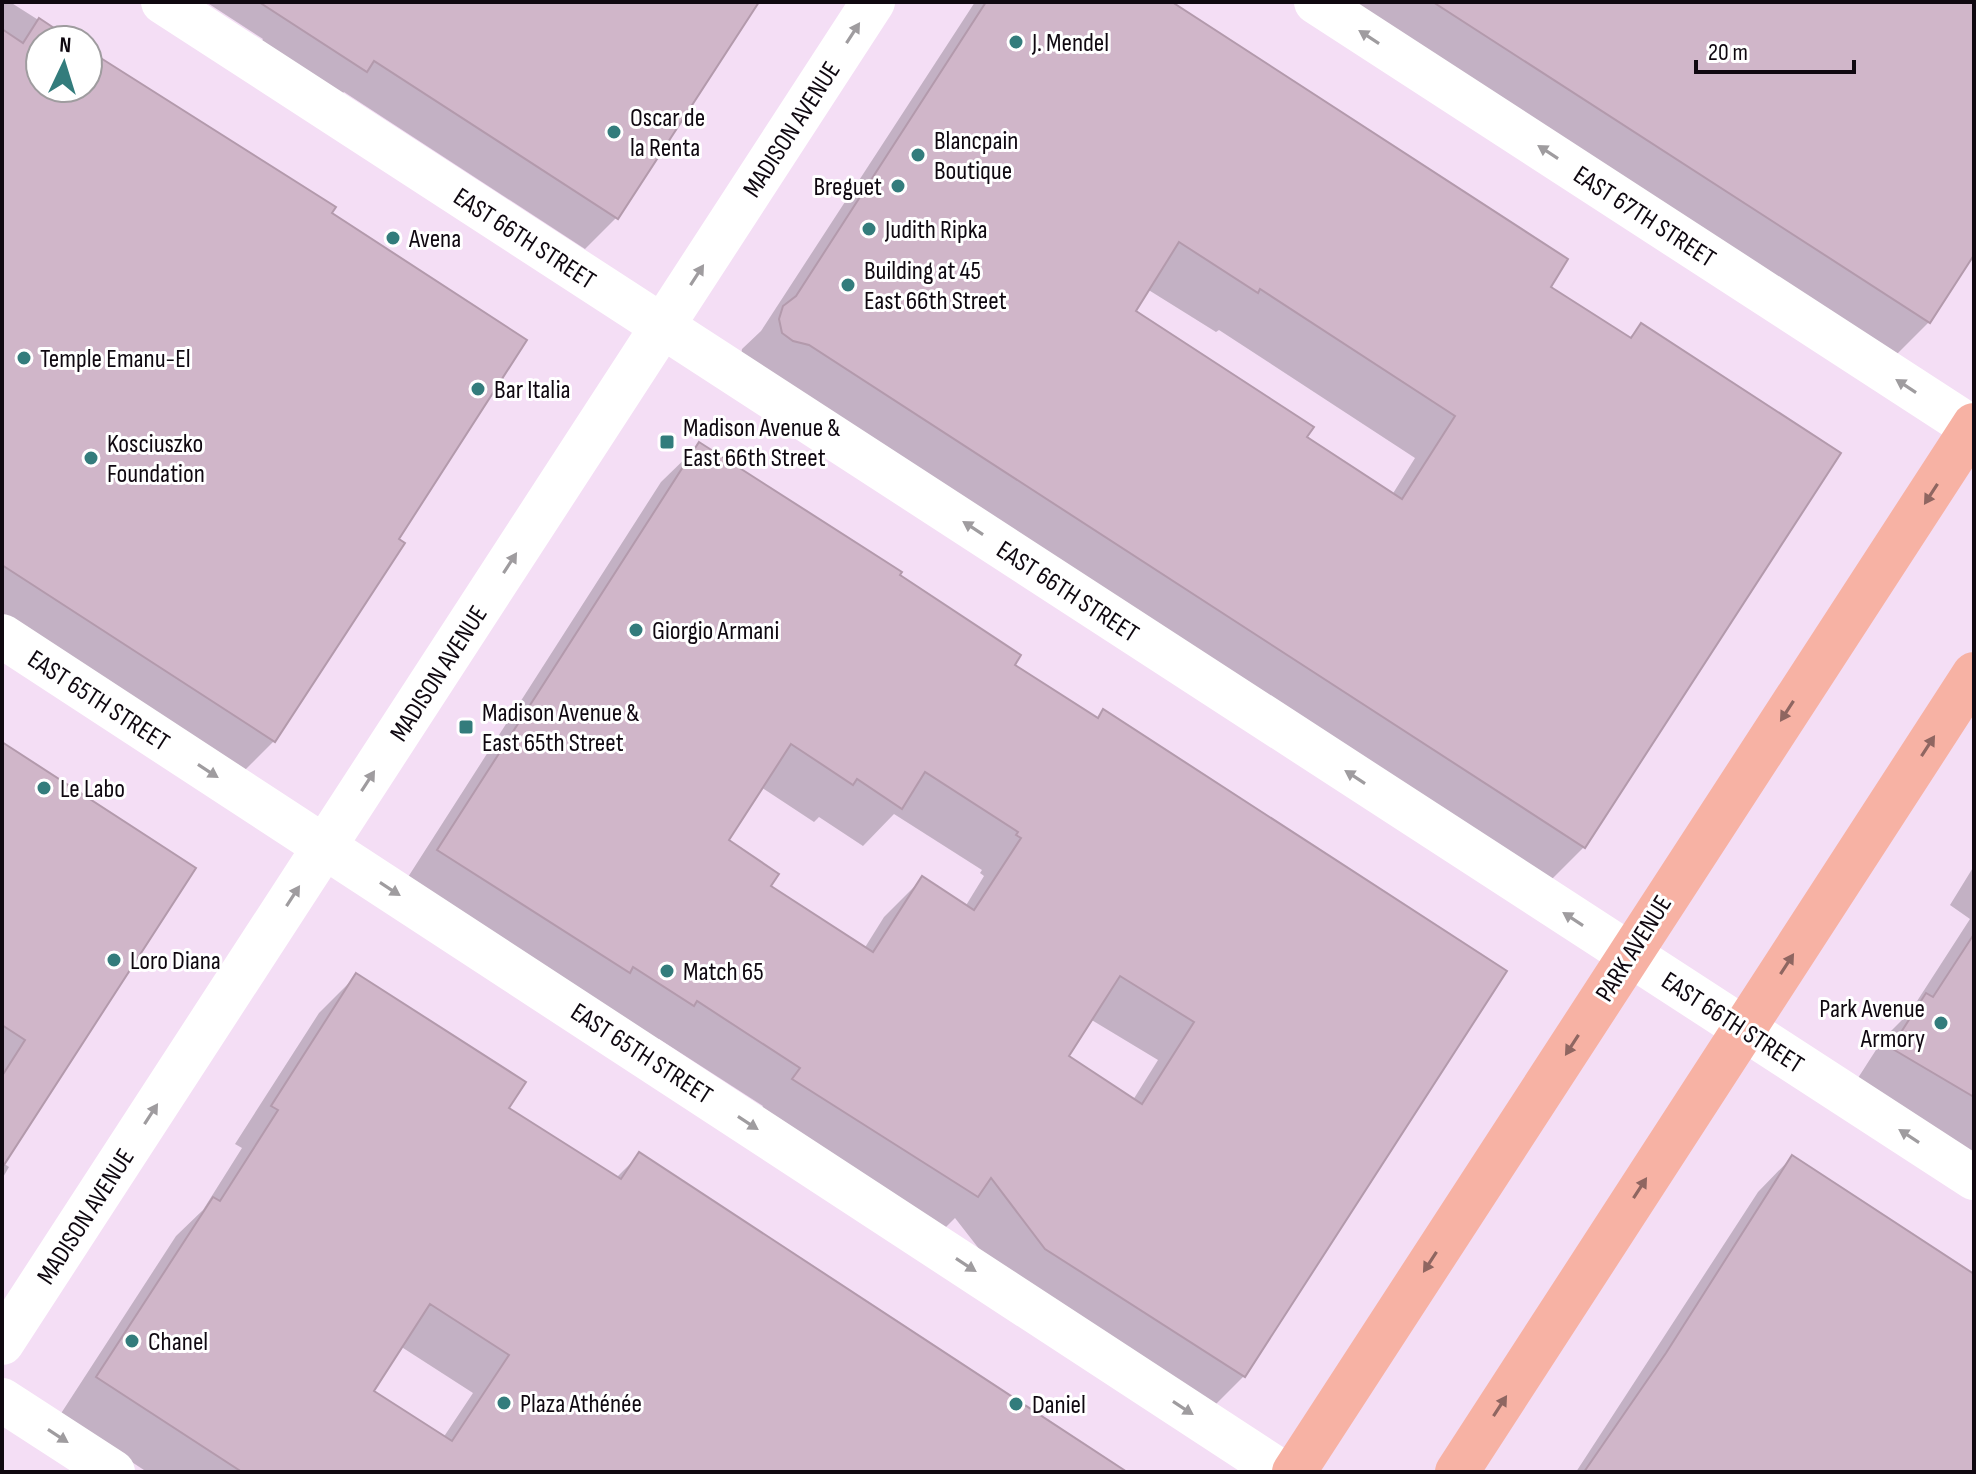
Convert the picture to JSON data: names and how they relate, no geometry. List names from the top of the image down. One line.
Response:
{"streets":{"main road":["MADISON AVENUE","EAST 67TH STREET","EAST 66TH STREET","EAST 65TH STREET","PARK AVENUE"]},"crossings":[["MADISON AVENUE","EAST 66TH STREET"],["MADISON AVENUE","EAST 65TH STREET"],["EAST 67TH STREET","PARK AVENUE"],["EAST 66TH STREET","PARK AVENUE"]],"one_way":["MADISON AVENUE","EAST 67TH STREET","EAST 66TH STREET","EAST 65TH STREET"],"places":{"other":["J. Mendel","Oscar de la Renta","Blancpain Boutique","Breguet","Judith Ripka","Avena","Building at 45 East 66th Street","Temple Emanu-El","Bar Italia","Kosciuszko Foundation","Giorgio Armani","Le Labo","Loro Diana","Match 65","Park Avenue Armory","Chanel","Plaza Athénée","Daniel"],"transit":["Madison Avenue & East 66th Street","Madison Avenue & East 65th Street"]},"scale_bar":"20 m","north":"top"}
